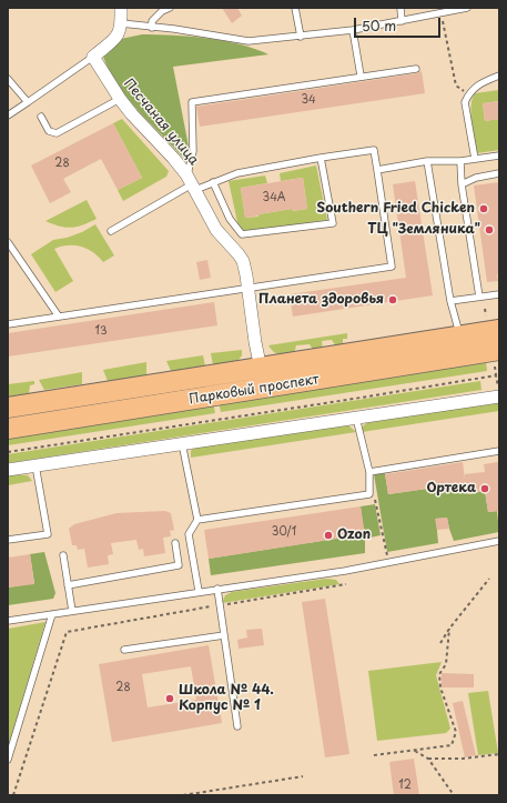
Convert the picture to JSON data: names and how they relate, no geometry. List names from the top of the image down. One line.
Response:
{"streets":{"main road":["Парковый проспект"],"street":["Песчаная улица"]},"crossings":[["Песчаная улица","Парковый проспект"]],"places":["Southern Fried Chicken","ТЦ \"Земляника\"","Планета здоровья","Ортека","Ozon","Школа № 44. Корпус № 1"],"house_numbers":["34","28","34А","13","30/1","28","12"],"scale_bar":"50 m"}
